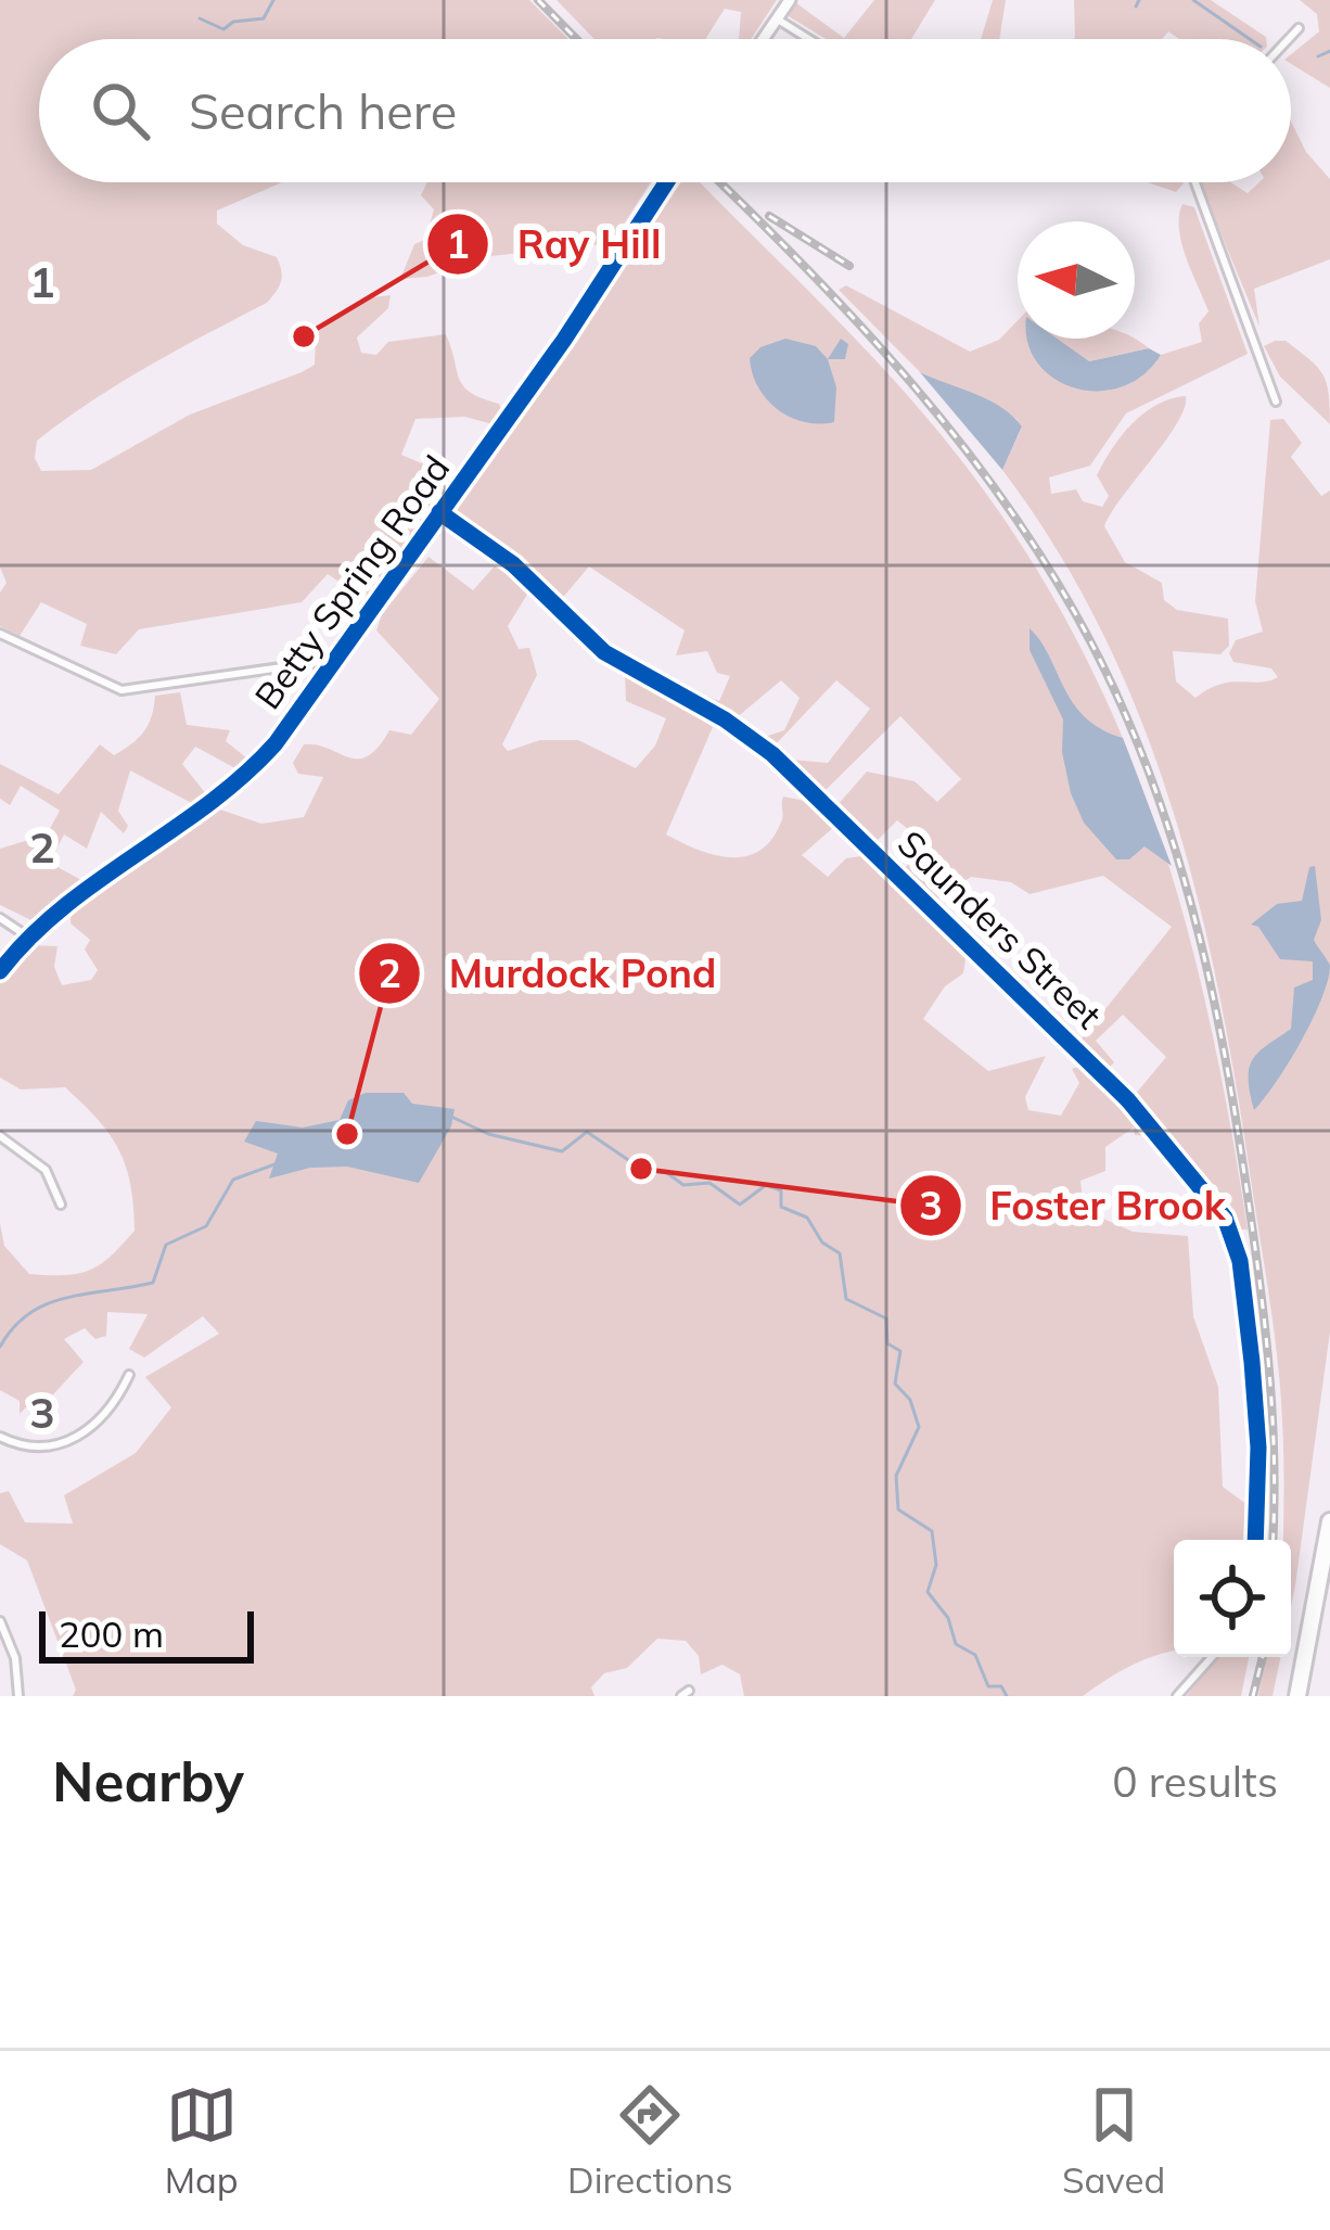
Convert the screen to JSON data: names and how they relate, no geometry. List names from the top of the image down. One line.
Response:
{"streets":{"street":["Betty Spring Road","Saunders Street"]},"crossings":[["Betty Spring Road","Saunders Street"]],"places":["Ray Hill","Murdock Pond","Foster Brook"],"scale_bar":"200 m","north":"left","page":{"search":"Search here","scale":"200 m","heading":["Nearby","0 results"],"nav":["Map","Directions","Saved"]},"grid":{"rows":["1","2","3"]}}
